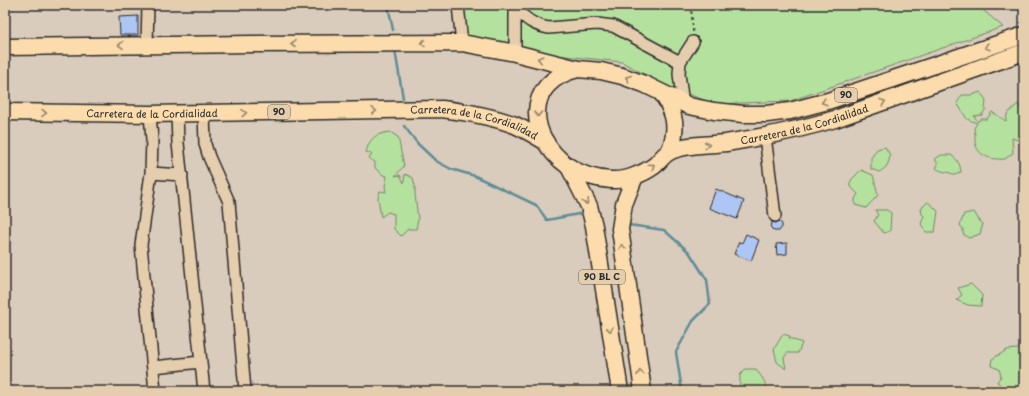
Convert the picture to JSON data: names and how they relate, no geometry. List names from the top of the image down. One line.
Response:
{"streets":{"highway":["90","Carretera de la Cordialidad","90 BL C"]},"crossings":[["Carretera de la Cordialidad","90 BL C"]]}
